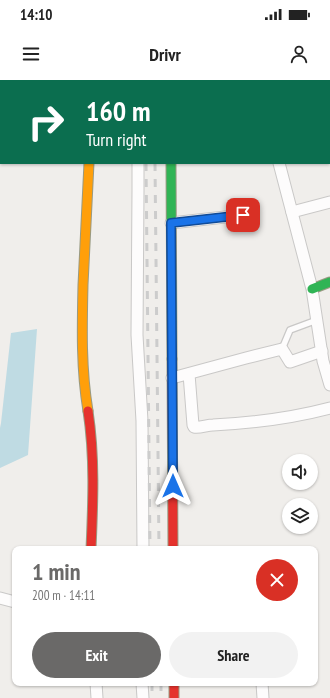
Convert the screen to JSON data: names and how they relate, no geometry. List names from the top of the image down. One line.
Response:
{"page":{"status":"14:10","header":"Drivr","turn":["160 m","Turn right"],"heading":["1 min","200 m · 14:11"],"buttons":["Exit","Share"]}}
